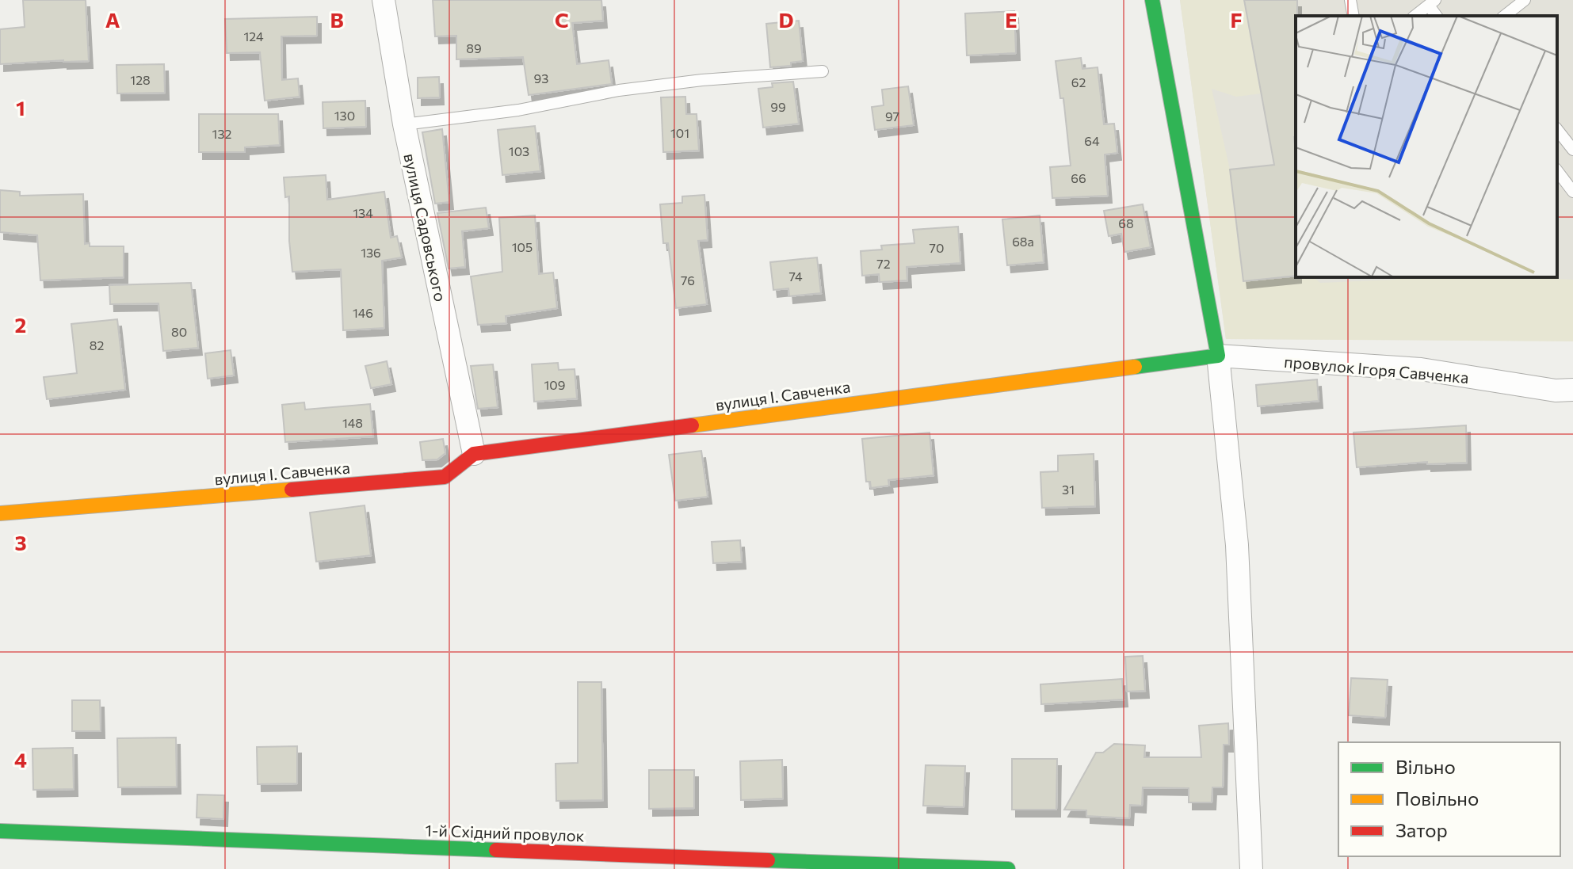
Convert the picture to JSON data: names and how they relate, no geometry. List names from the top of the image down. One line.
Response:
{"streets":{"street":["вулиця Садовського","провулок Ігоря Савченка","вулиця І. Савченка","1-й Східний провулок"]},"crossings":[["вулиця Садовського","вулиця І. Савченка"],["провулок Ігоря Савченка","вулиця І. Савченка"]],"house_numbers":["124","89","93","128","62","99","130","97","101","132","64","103","66","134","68","68а","105","70","136","72","74","76","146","80","82","109","148","31"],"legend":["Вільно","Повільно","Затор"],"grid":{"columns":["A","B","C","D","E","F"],"rows":["1","2","3","4"]}}
